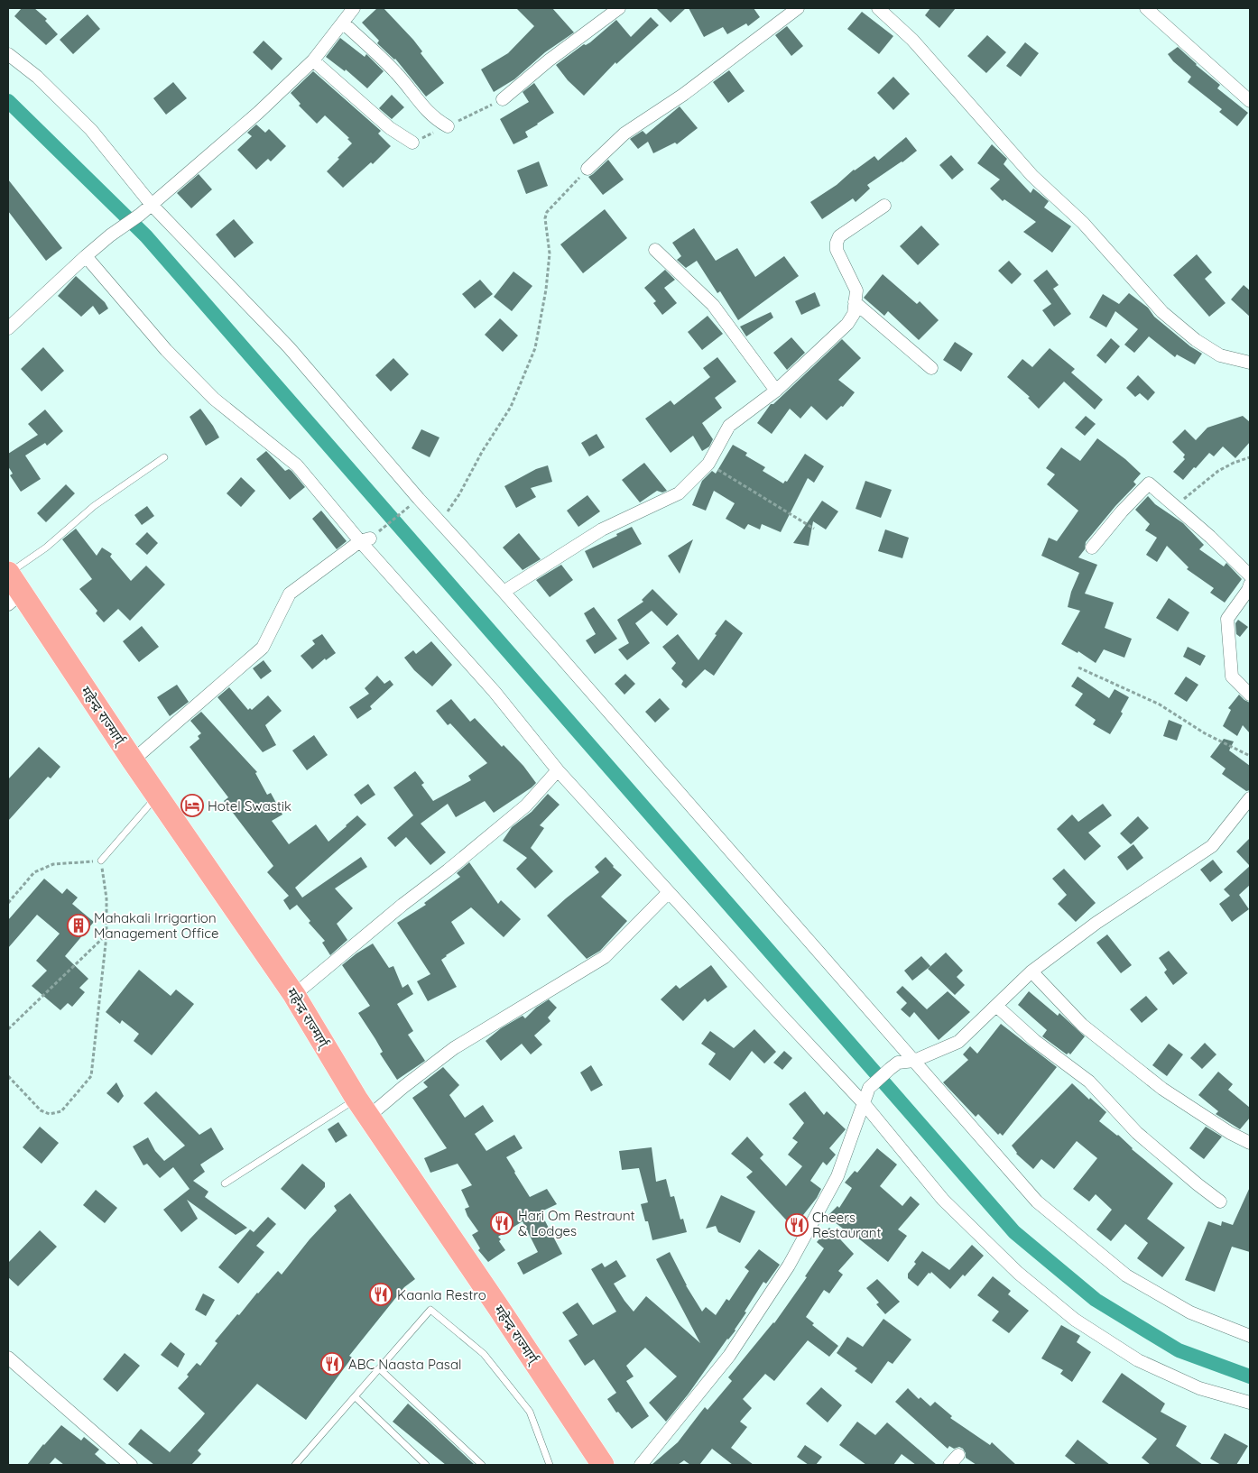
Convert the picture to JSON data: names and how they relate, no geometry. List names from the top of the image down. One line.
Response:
{"streets":{"highway":["महेन्द्र राज्मार्ग्"]},"places":{"hotel":["Hotel Swastik"],"building":["Mahakali Irrigartion Management Office"],"restaurant":["Hari Om Restraunt & Lodges","Cheers Restaurant","Kaanla Restro","ABC Naasta Pasal"]}}
